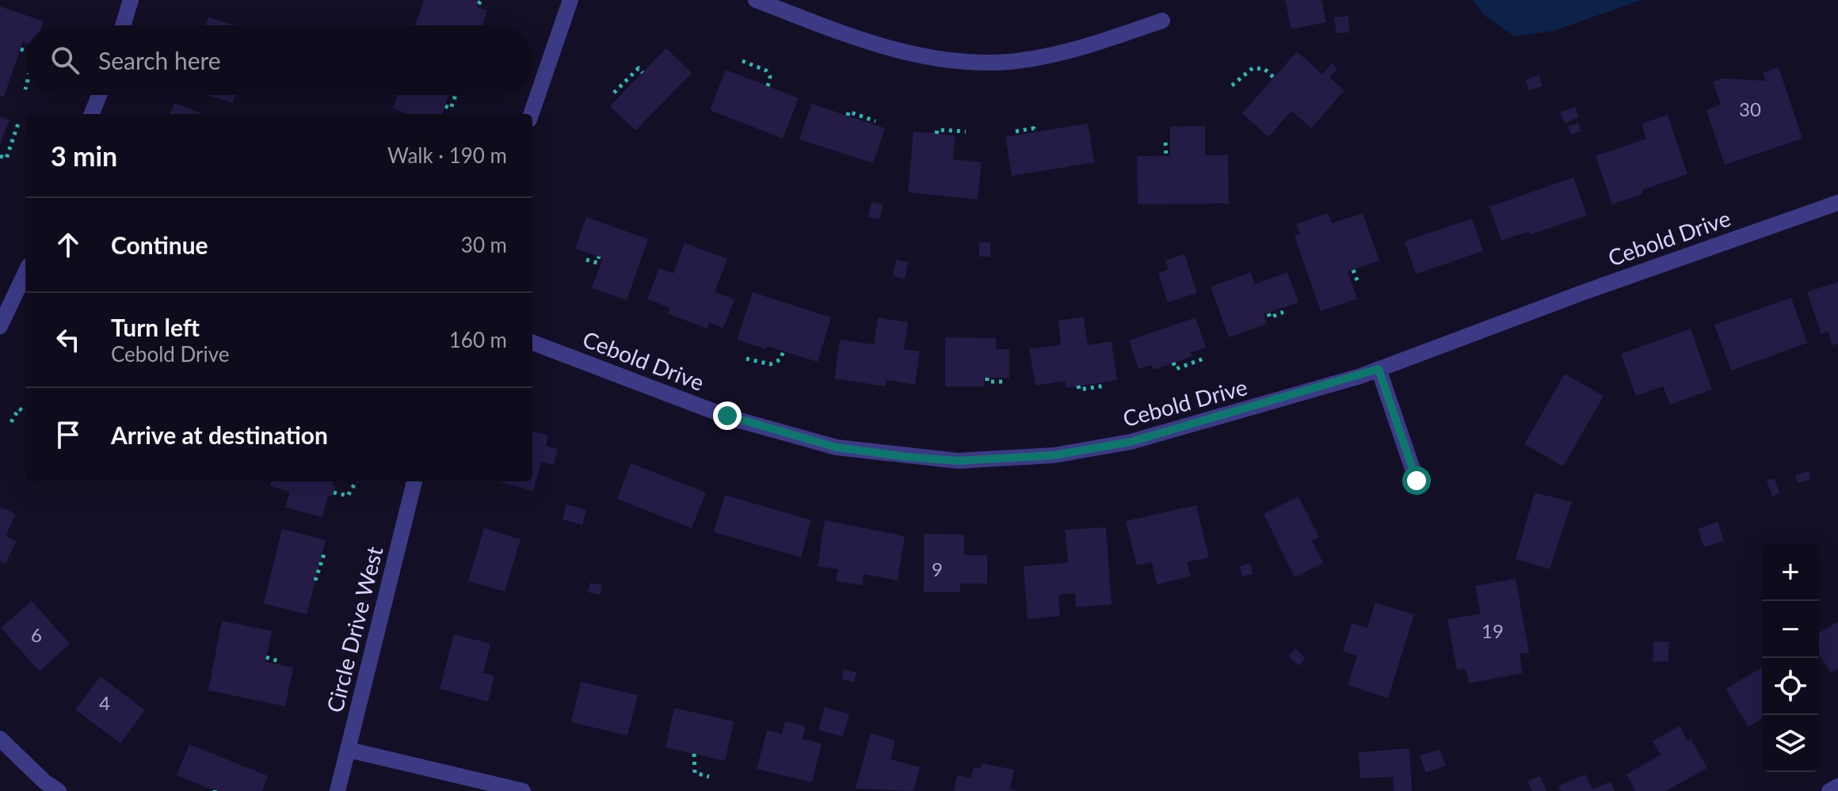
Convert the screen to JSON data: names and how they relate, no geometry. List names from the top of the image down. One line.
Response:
{"streets":{"street":["Cebold Drive","Circle Drive West"]},"house_numbers":["30","9","19","6","4"],"page":{"search":"Search here","heading":["3 min","Walk · 190 m"],"list":[["Continue","30 m"],["Turn left","Cebold Drive","160 m"],"Arrive at destination"],"map_buttons":["+","−"]}}
